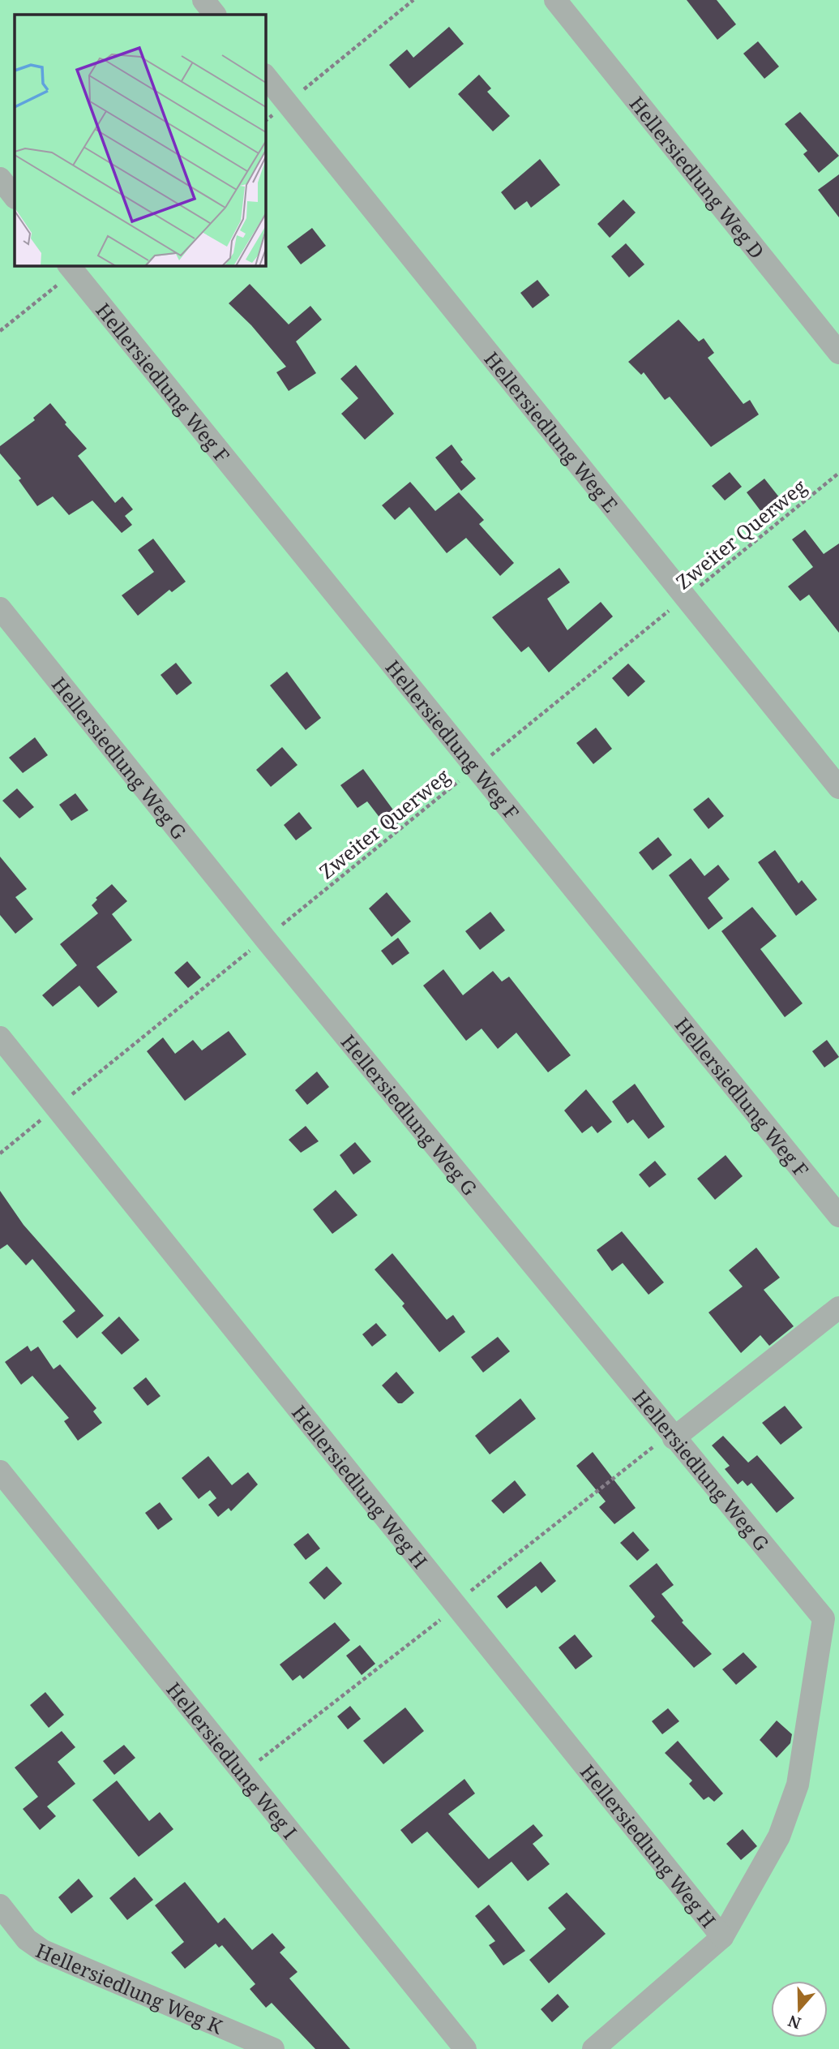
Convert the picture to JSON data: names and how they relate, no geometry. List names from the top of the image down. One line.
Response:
{"streets":{"lane":["Hellersiedlung Weg D","Hellersiedlung Weg F","Hellersiedlung Weg E","Hellersiedlung Weg G","Hellersiedlung Weg H","Hellersiedlung Weg I","Hellersiedlung Weg K"],"path":["Zweiter Querweg"]},"crossings":[["Hellersiedlung Weg F","Zweiter Querweg"],["Hellersiedlung Weg E","Zweiter Querweg"],["Zweiter Querweg","Hellersiedlung Weg G"],["Zweiter Querweg","Hellersiedlung Weg H"],["Hellersiedlung Weg G","Hellersiedlung Weg H"]],"north":"bottom"}
